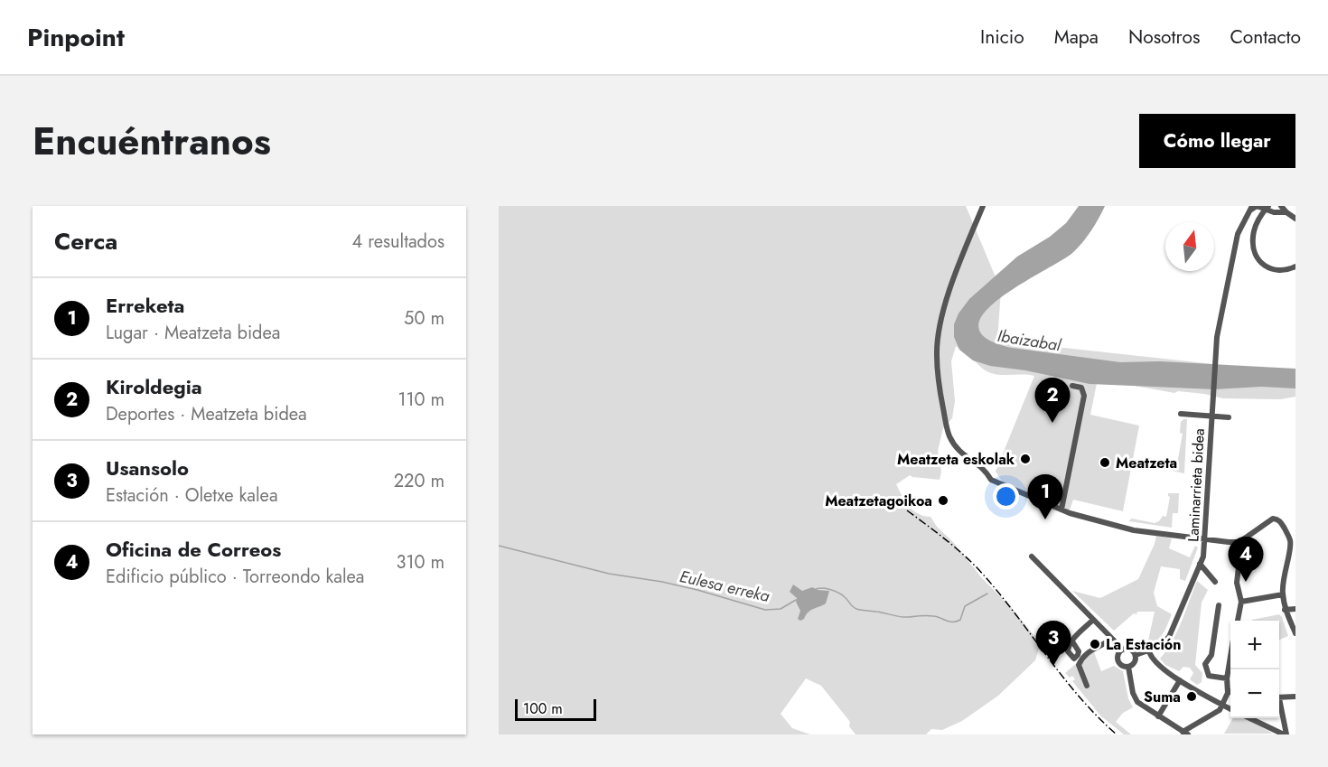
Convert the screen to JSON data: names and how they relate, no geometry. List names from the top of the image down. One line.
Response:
{"streets":{"street":["Laminarrieta bidea"]},"water":["Ibaizabal","Eulesa erreka"],"places":["Meatzeta eskolak","Meatzeta","Meatzetagoikoa","La Estación","Suma"],"scale_bar":"100 m","north":"top","page":{"header":"Pinpoint","nav":["Inicio","Mapa","Nosotros","Contacto"],"title":"Encuéntranos","buttons":"Cómo llegar","heading":["Cerca","4 resultados"],"list":[{"mark":"1","name":"Erreketa","note":"Lugar · Meatzeta bidea","value":"50 m"},{"mark":"2","name":"Kiroldegia","note":"Deportes · Meatzeta bidea","value":"110 m"},{"mark":"3","name":"Usansolo","note":"Estación · Oletxe kalea","value":"220 m"},{"mark":"4","name":"Oficina de Correos","note":"Edificio público · Torreondo kalea","value":"310 m"}],"pins":["2","1","4","3"],"map_buttons":["+","−"],"scale":"100 m"}}
